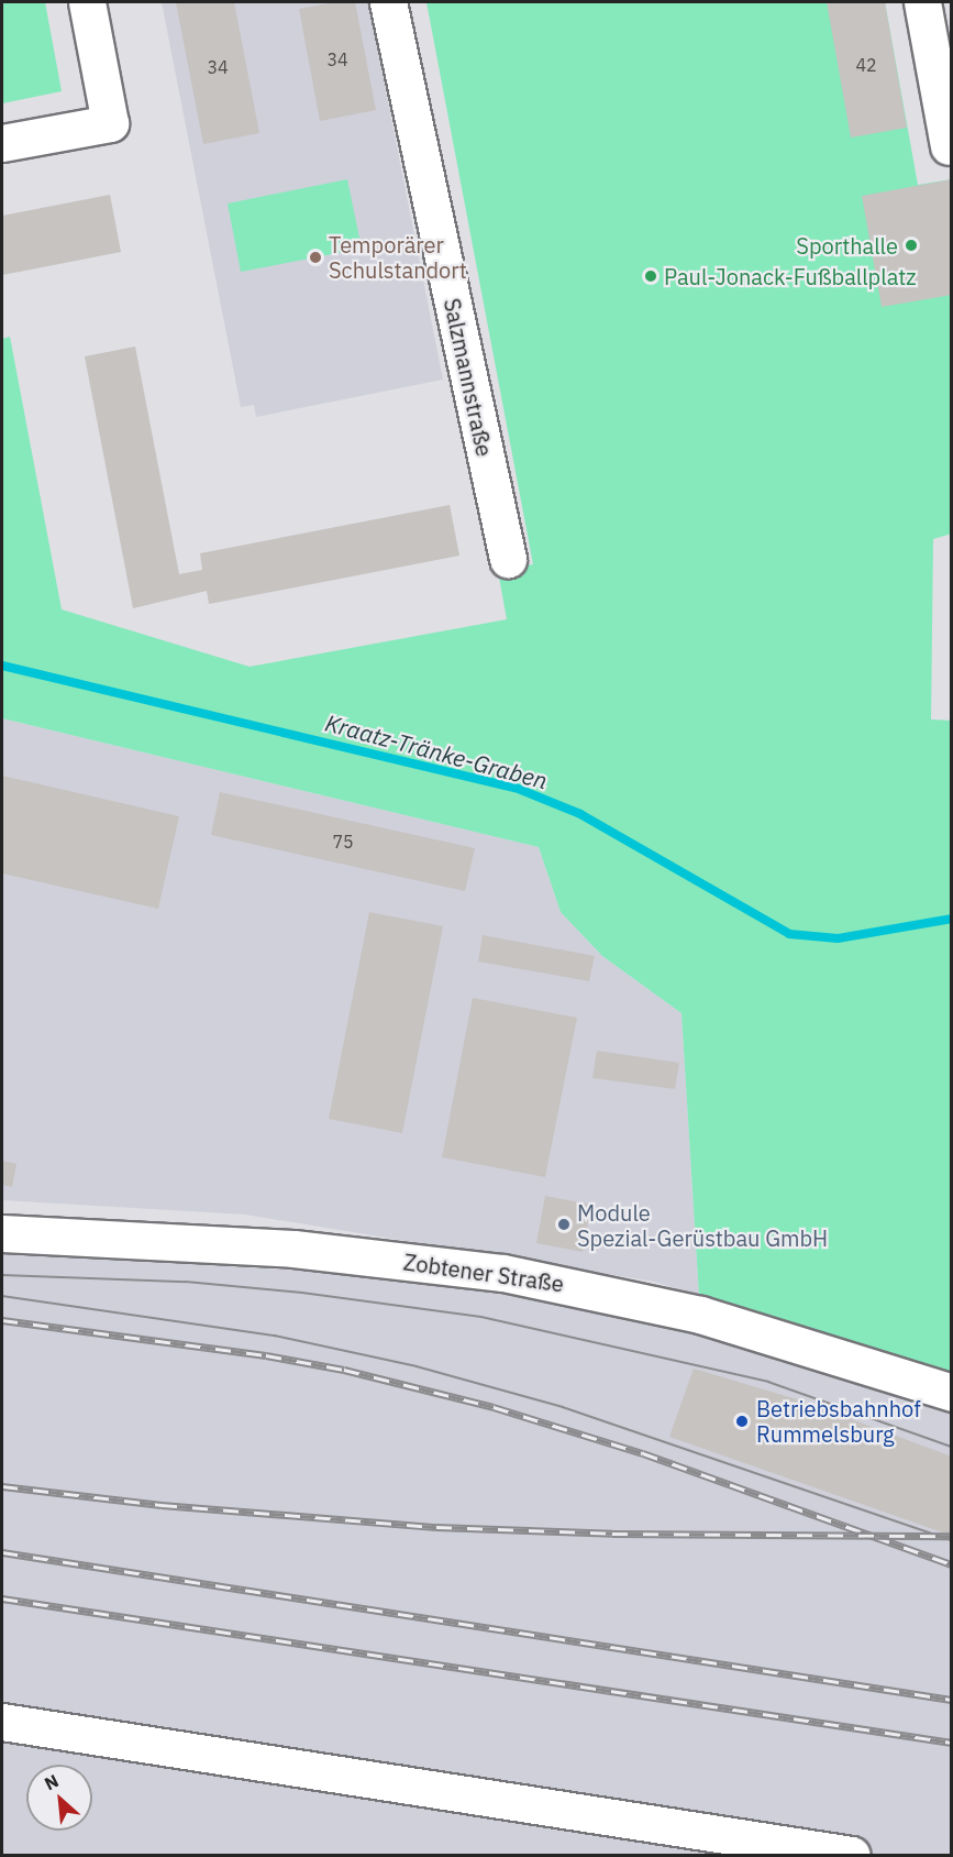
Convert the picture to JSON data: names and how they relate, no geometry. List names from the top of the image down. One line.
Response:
{"streets":{"street":["Salzmannstraße","Zobtener Straße"]},"water":["Kraatz-Tränke-Graben"],"places":["Sporthalle","Temporärer Schulstandort","Paul-Jonack-Fußballplatz","Module Spezial-Gerüstbau GmbH","Betriebsbahnhof Rummelsburg"],"house_numbers":["34","42","34","75"],"north":"top left"}
